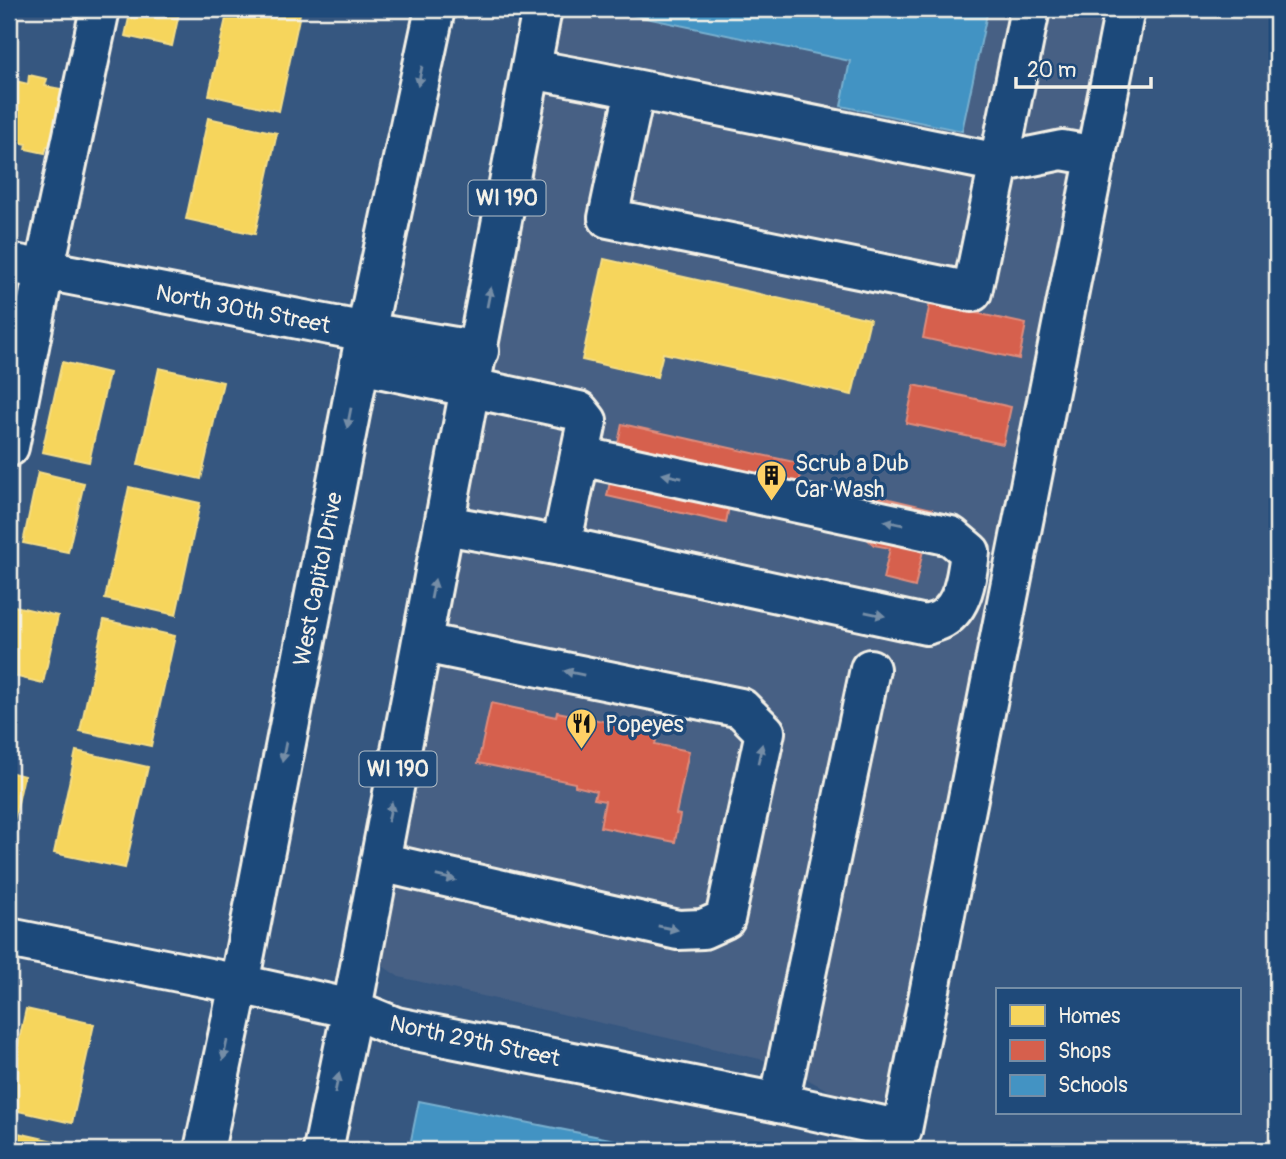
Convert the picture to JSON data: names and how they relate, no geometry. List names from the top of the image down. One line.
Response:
{"streets":{"main road":["WI 190","North 30th Street","West Capitol Drive","North 29th Street"]},"crossings":[["WI 190","North 30th Street"],["WI 190","North 29th Street"],["North 30th Street","West Capitol Drive"],["West Capitol Drive","North 29th Street"]],"places":{"building":["Scrub a Dub Car Wash"],"restaurant":["Popeyes"]},"legend":["Homes","Shops","Schools"],"scale_bar":"20 m"}
